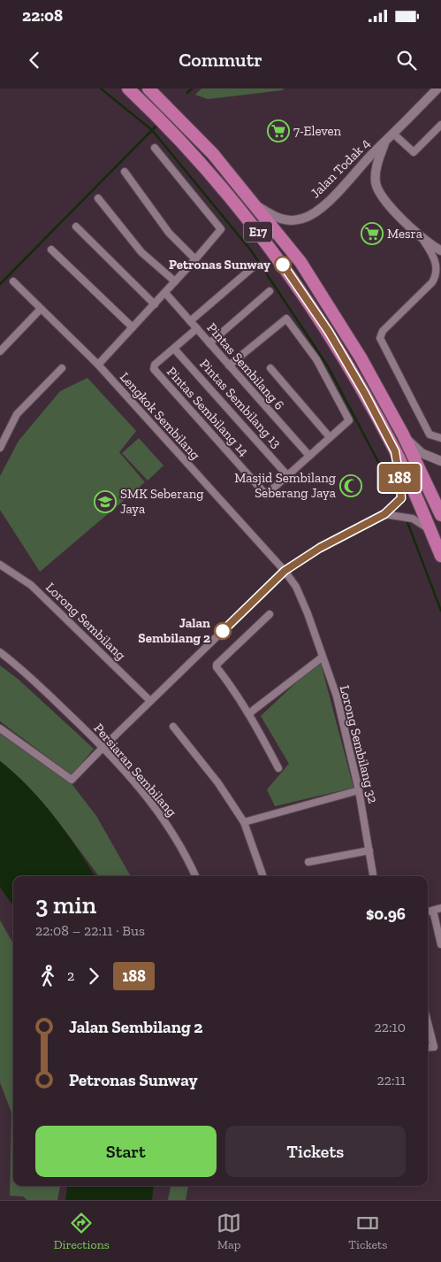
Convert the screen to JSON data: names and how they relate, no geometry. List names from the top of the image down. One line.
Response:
{"streets":{"highway":["E17"],"street":["Jalan Todak 4","Pintas Sembilang 6","Pintas Sembilang 13","Pintas Sembilang 14","Lengkok Sembilang","Lorong Sembilang","Lorong Sembilang 32","Persiaran Sembilang"]},"crossings":[["Jalan Todak 4","E17"],["Pintas Sembilang 6","Pintas Sembilang 14"],["Pintas Sembilang 13","Pintas Sembilang 14"],["Lengkok Sembilang","Lorong Sembilang 32"]],"places":{"supermarket":["7-Eleven","Mesra"],"other":["Petronas Sunway","Jalan Sembilang 2"],"mosque":["Masjid Sembilang Seberang Jaya"],"school or university":["SMK Seberang Jaya"]},"lines":["bus line 188"],"page":{"status":"22:08","header":"Commutr","on_map":"188","heading":["3 min","22:08 – 22:11 · Bus","$0.96"],"legs":["2","188"],"list":[{"name":"Jalan Sembilang 2","value":"22:10"},{"name":"Petronas Sunway","value":"22:11"}],"buttons":["Start","Tickets"],"tabs":["Directions","Map","Tickets"]}}
